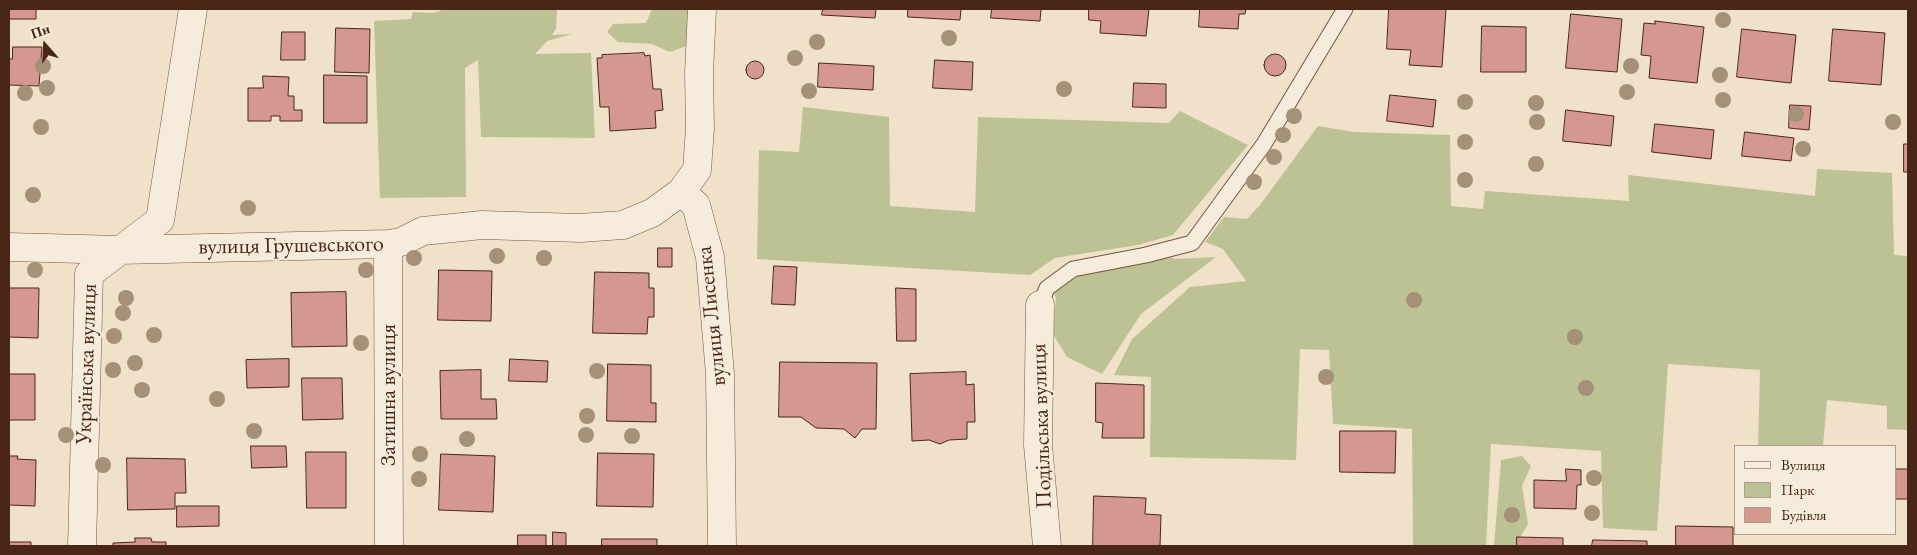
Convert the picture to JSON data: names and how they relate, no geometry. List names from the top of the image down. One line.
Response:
{"streets":{"street":["вулиця Грушевського","вулиця Лисенка","Українська вулиця","Затишна вулиця","Подільська вулиця"]},"crossings":[["вулиця Грушевського","вулиця Лисенка"],["вулиця Грушевського","Українська вулиця"],["вулиця Грушевського","Затишна вулиця"]],"legend":["Вулиця","Парк","Будівля"],"north":"top"}
